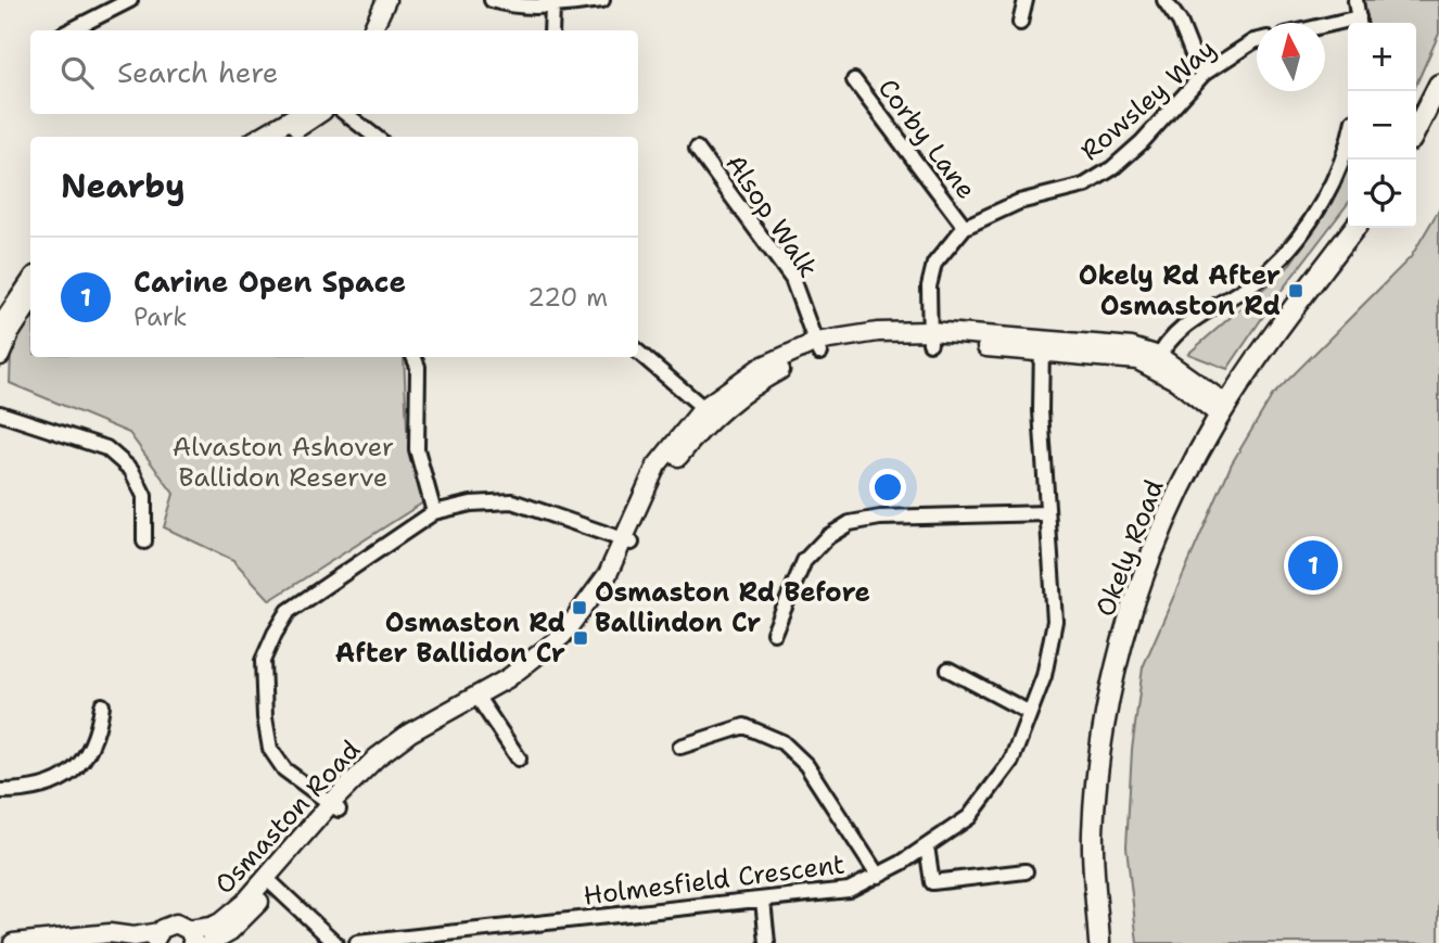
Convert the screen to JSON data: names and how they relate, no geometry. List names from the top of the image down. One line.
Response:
{"streets":{"main road":["Okely Road"],"street":["Rowsley Way","Corby Lane","Alsop Walk","Osmaston Road","Holmesfield Crescent"]},"crossings":[["Rowsley Way","Corby Lane"],["Rowsley Way","Osmaston Road"],["Alsop Walk","Osmaston Road"],["Okely Road","Osmaston Road"],["Osmaston Road","Holmesfield Crescent"]],"parks":["Alvaston Ashover Ballidon Reserve"],"places":{"transit":["Okely Rd After Osmaston Rd","Osmaston Rd Before Ballindon Cr","Osmaston Rd After Ballidon Cr"]},"north":"top","page":{"map_buttons":["+","−"],"search":"Search here","heading":"Nearby","list":[{"mark":"1","name":"Carine Open Space","note":"Park","value":"220 m"}],"pins":"1"}}
